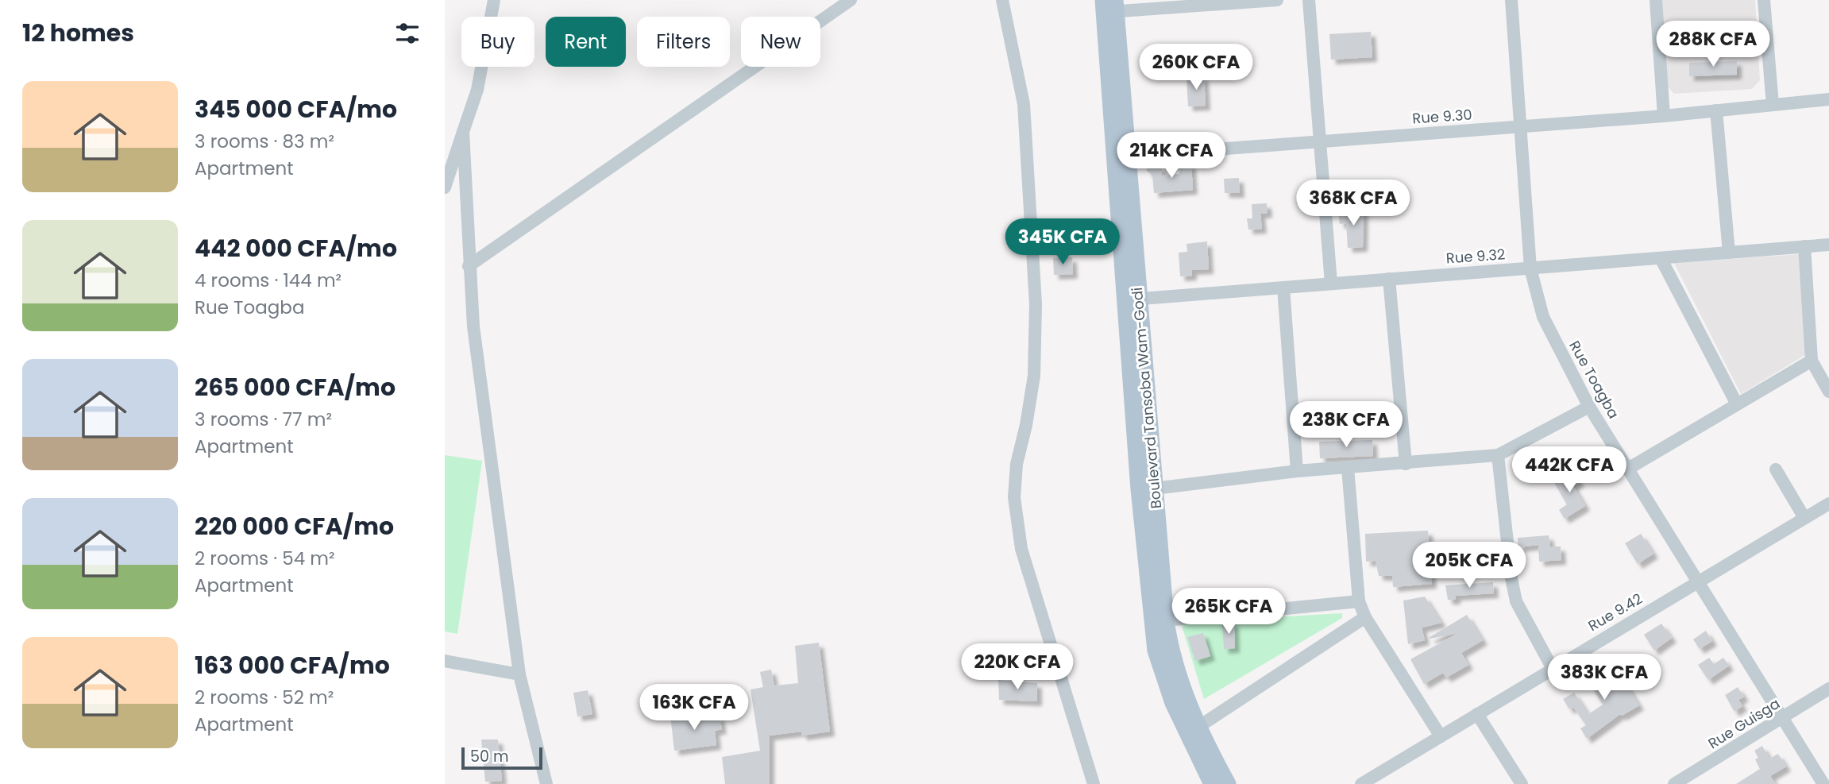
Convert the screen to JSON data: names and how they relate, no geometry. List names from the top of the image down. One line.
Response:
{"streets":{"main road":["Boulevard Tansoba Wam-Godi"],"street":["Rue 9.30","Rue 9.32","Rue Toagba","Rue 9.42","Rue Guisga"]},"crossings":[["Rue 9.30","Rue Toagba"],["Rue 9.30","Boulevard Tansoba Wam-Godi"],["Rue 9.32","Rue Toagba"],["Rue 9.32","Boulevard Tansoba Wam-Godi"],["Rue Toagba","Rue 9.42"],["Rue Toagba","Rue Guisga"]],"scale_bar":"50 m","page":{"heading":"12 homes","chip":["Buy","Rent","Filters","New"],"price":["288K CFA","260K CFA","214K CFA","368K CFA","345K CFA","238K CFA","442K CFA","205K CFA","265K CFA","220K CFA","383K CFA","163K CFA"],"list":[{"name":"345 000 CFA/mo","note":"3 rooms · 83 m² · Apartment"},{"name":"442 000 CFA/mo","note":"4 rooms · 144 m² · Rue Toagba"},{"name":"265 000 CFA/mo","note":"3 rooms · 77 m² · Apartment"},{"name":"220 000 CFA/mo","note":"2 rooms · 54 m² · Apartment"},{"name":"163 000 CFA/mo","note":"2 rooms · 52 m² · Apartment"}],"scale":"50 m"}}
